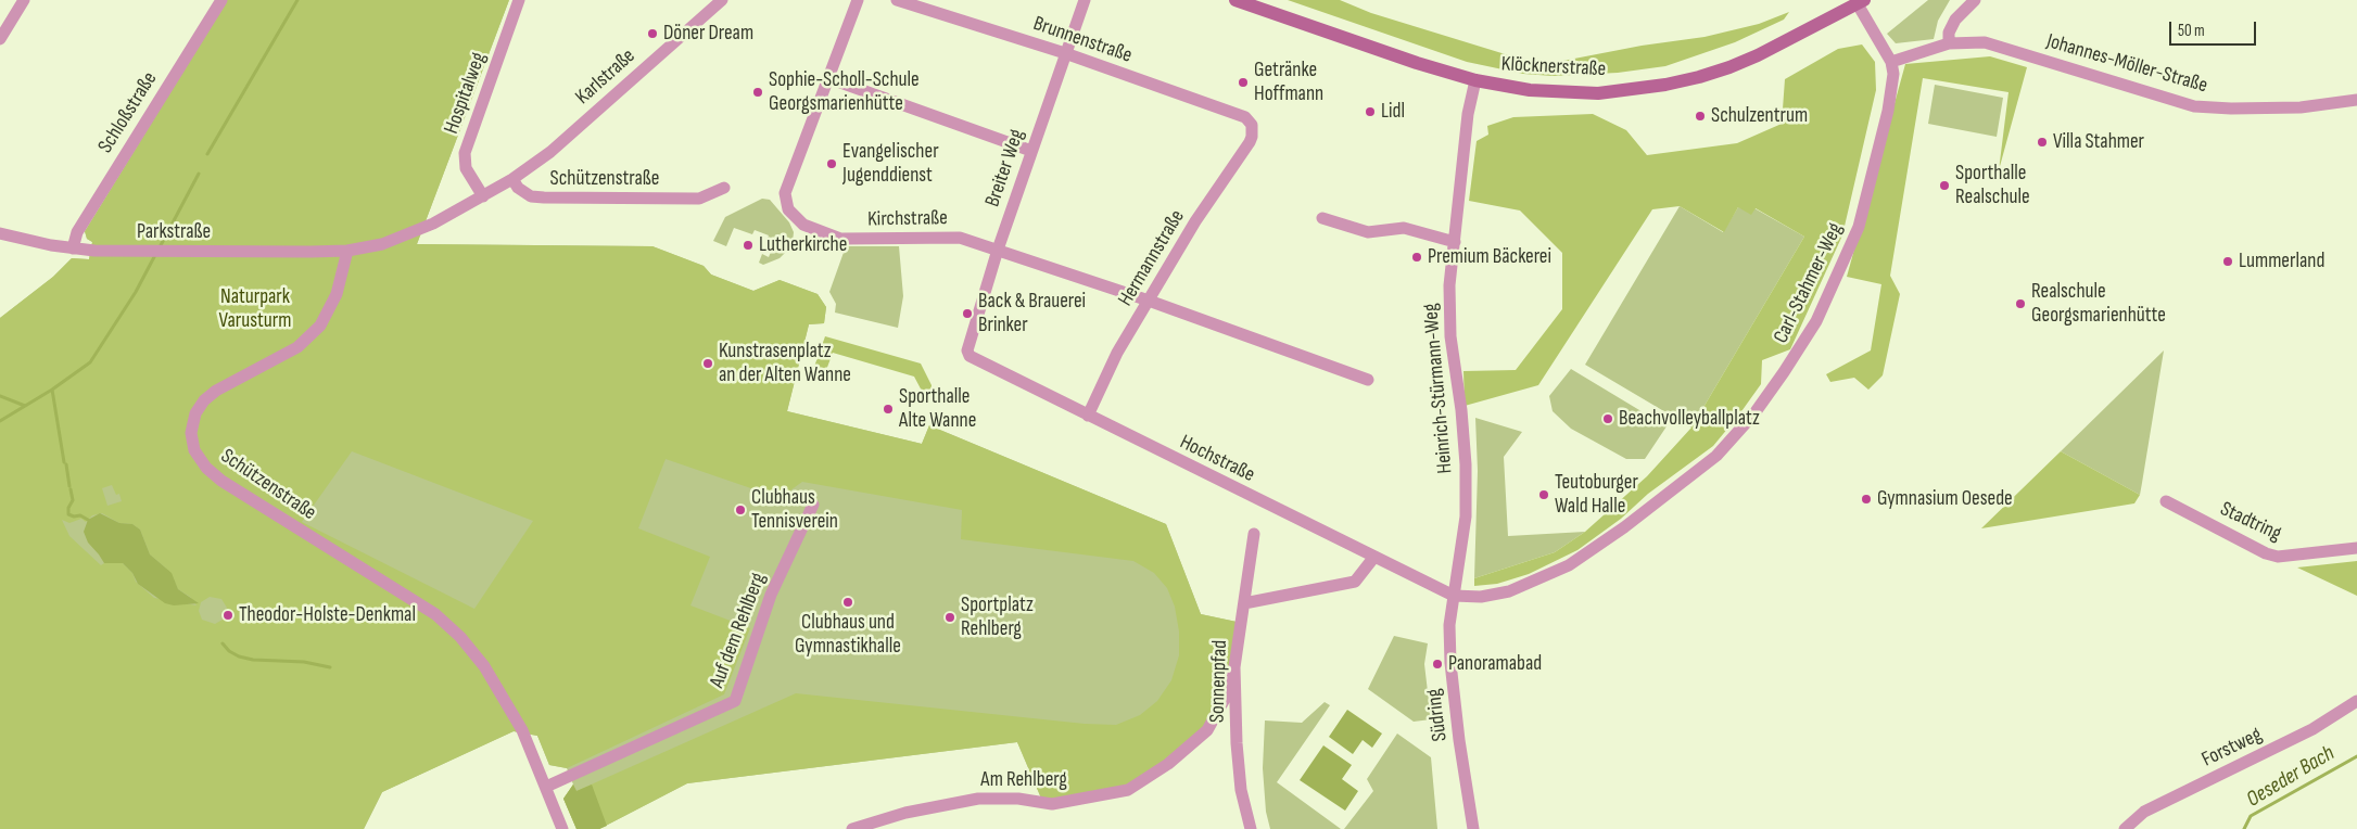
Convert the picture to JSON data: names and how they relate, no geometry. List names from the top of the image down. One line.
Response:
{"streets":{"main road":["Klöcknerstraße"],"street":["Brunnenstraße","Johannes-Möller-Straße","Karlstraße","Hospitalweg","Schloßstraße","Breiter Weg","Schützenstraße","Kirchstraße","Parkstraße","Hermannstraße","Carl-Stahmer-Weg","Heinrich-Stürmann-Weg","Hochstraße","Stadtring","Auf dem Rehlberg","Sonnenpfad","Südring","Forstweg","Am Rehlberg"]},"crossings":[["Brunnenstraße","Breiter Weg"],["Brunnenstraße","Hermannstraße"],["Johannes-Möller-Straße","Carl-Stahmer-Weg"],["Klöcknerstraße","Heinrich-Stürmann-Weg"],["Karlstraße","Schützenstraße"],["Schloßstraße","Parkstraße"],["Breiter Weg","Kirchstraße"],["Breiter Weg","Hochstraße"],["Schützenstraße","Parkstraße"],["Schützenstraße","Auf dem Rehlberg"],["Kirchstraße","Hermannstraße"],["Hermannstraße","Hochstraße"],["Carl-Stahmer-Weg","Heinrich-Stürmann-Weg"],["Carl-Stahmer-Weg","Hochstraße"],["Carl-Stahmer-Weg","Südring"],["Heinrich-Stürmann-Weg","Hochstraße"],["Heinrich-Stürmann-Weg","Südring"],["Hochstraße","Südring"],["Sonnenpfad","Am Rehlberg"]],"water":["Oeseder Bach"],"parks":["Naturpark Varusturm"],"places":["Döner Dream","Getränke Hoffmann","Sophie-Scholl-Schule Georgsmarienhütte","Lidl","Schulzentrum","Villa Stahmer","Evangelischer Jugenddienst","Sporthalle Realschule","Lutherkirche","Premium Bäckerei","Lummerland","Realschule Georgsmarienhütte","Back & Brauerei Brinker","Kunstrasenplatz an der Alten Wanne","Sporthalle Alte Wanne","Beachvolleyballplatz","Teutoburger Wald Halle","Gymnasium Oesede","Clubhaus Tennisverein","Clubhaus und Gymnastikhalle","Theodor-Holste-Denkmal","Sportplatz Rehlberg","Panoramabad"],"scale_bar":"50 m"}
